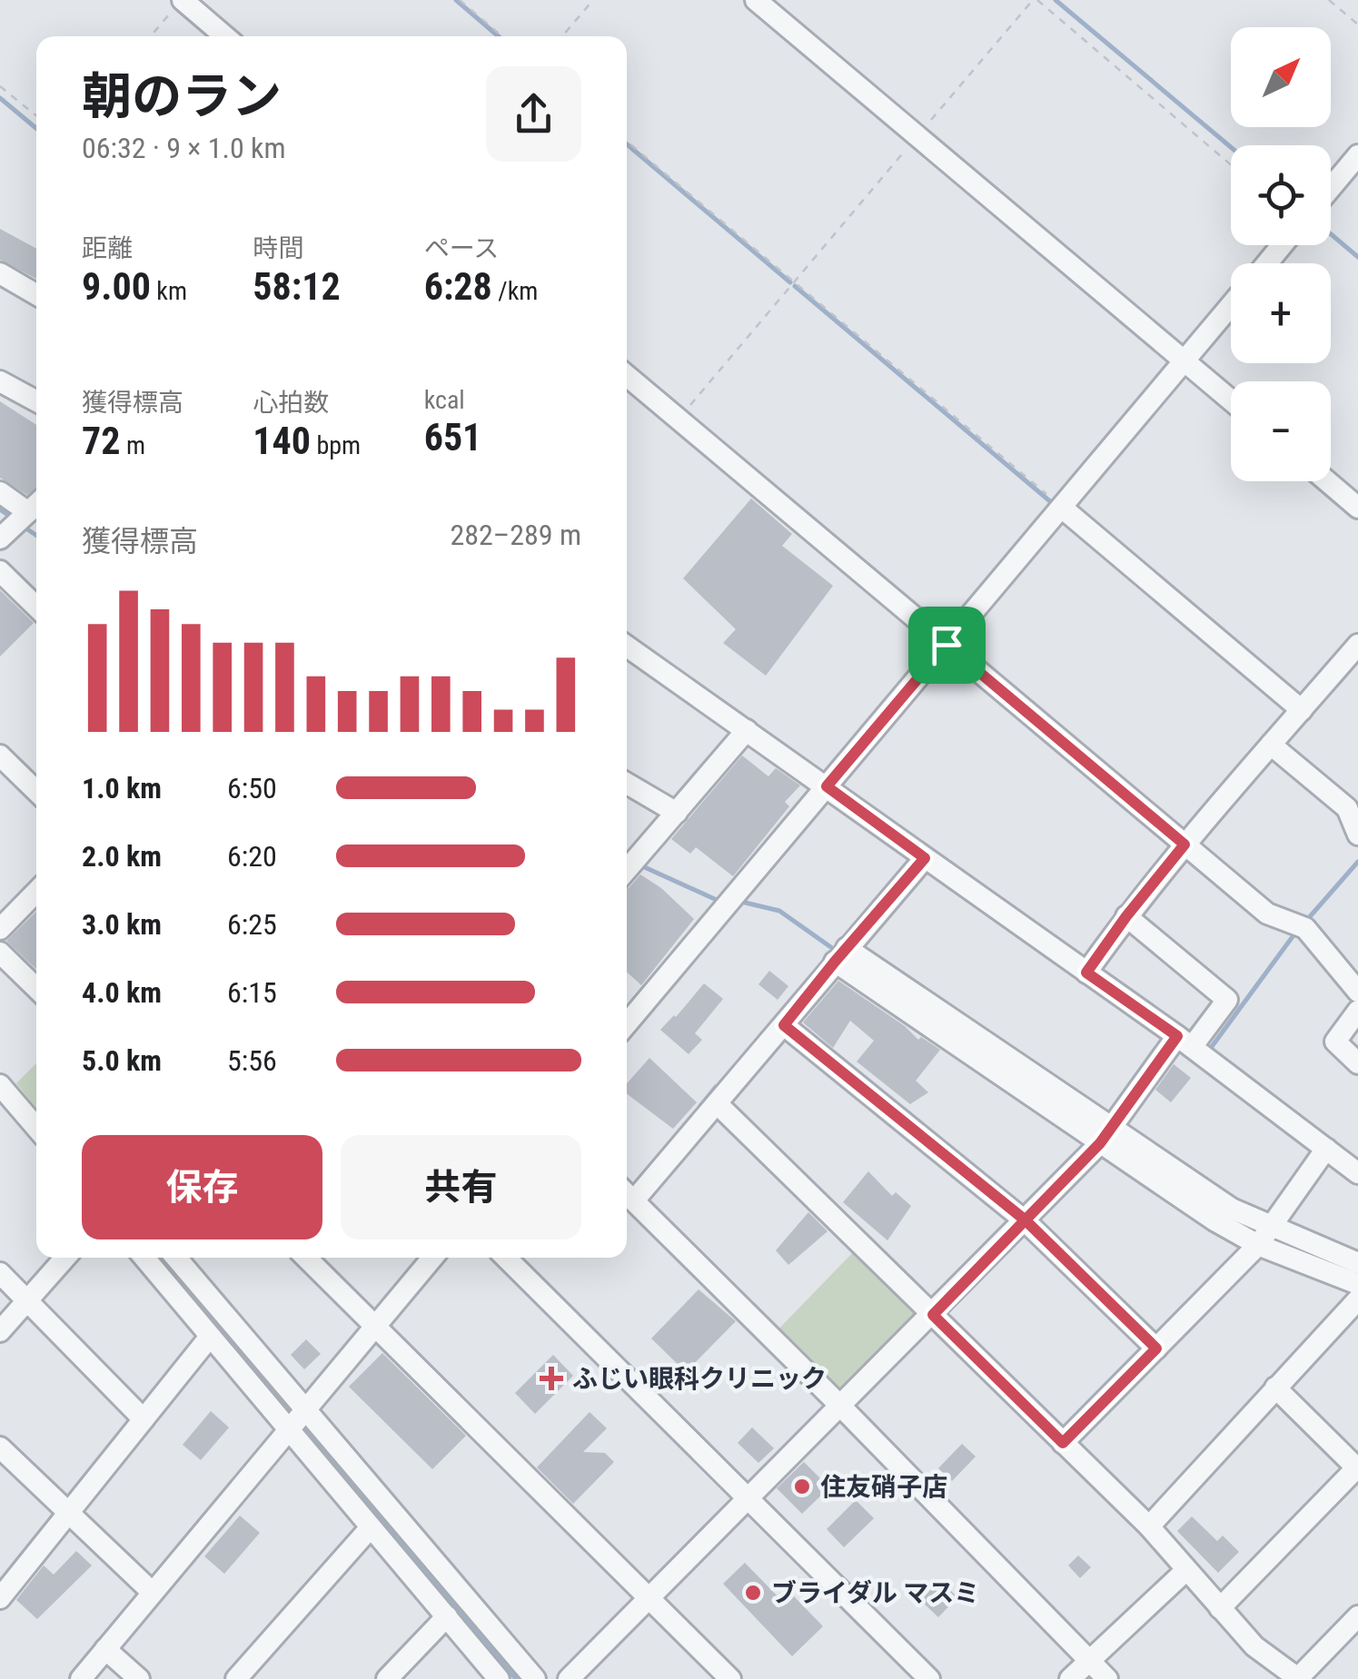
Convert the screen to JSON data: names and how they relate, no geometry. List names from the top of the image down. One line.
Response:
{"places":{"health":["ふじい眼科クリニック"],"other":["住友硝子店","ブライダル マスミ"]},"north":"top right","page":{"map_buttons":["+","−"],"heading":["朝のラン","06:32 · 9 × 1.0 km"],"stats":[["距離","9.00 km"],["時間","58:12"],["ペース","6:28 /km"],["獲得標高","72 m"],["心拍数","140 bpm"],["kcal","651"]],"chart":["獲得標高","282–289 m"],"list":[{"name":"1.0 km","note":"6:50"},{"name":"2.0 km","note":"6:20"},{"name":"3.0 km","note":"6:25"},{"name":"4.0 km","note":"6:15"},{"name":"5.0 km","note":"5:56"}],"buttons":["保存","共有"]}}
